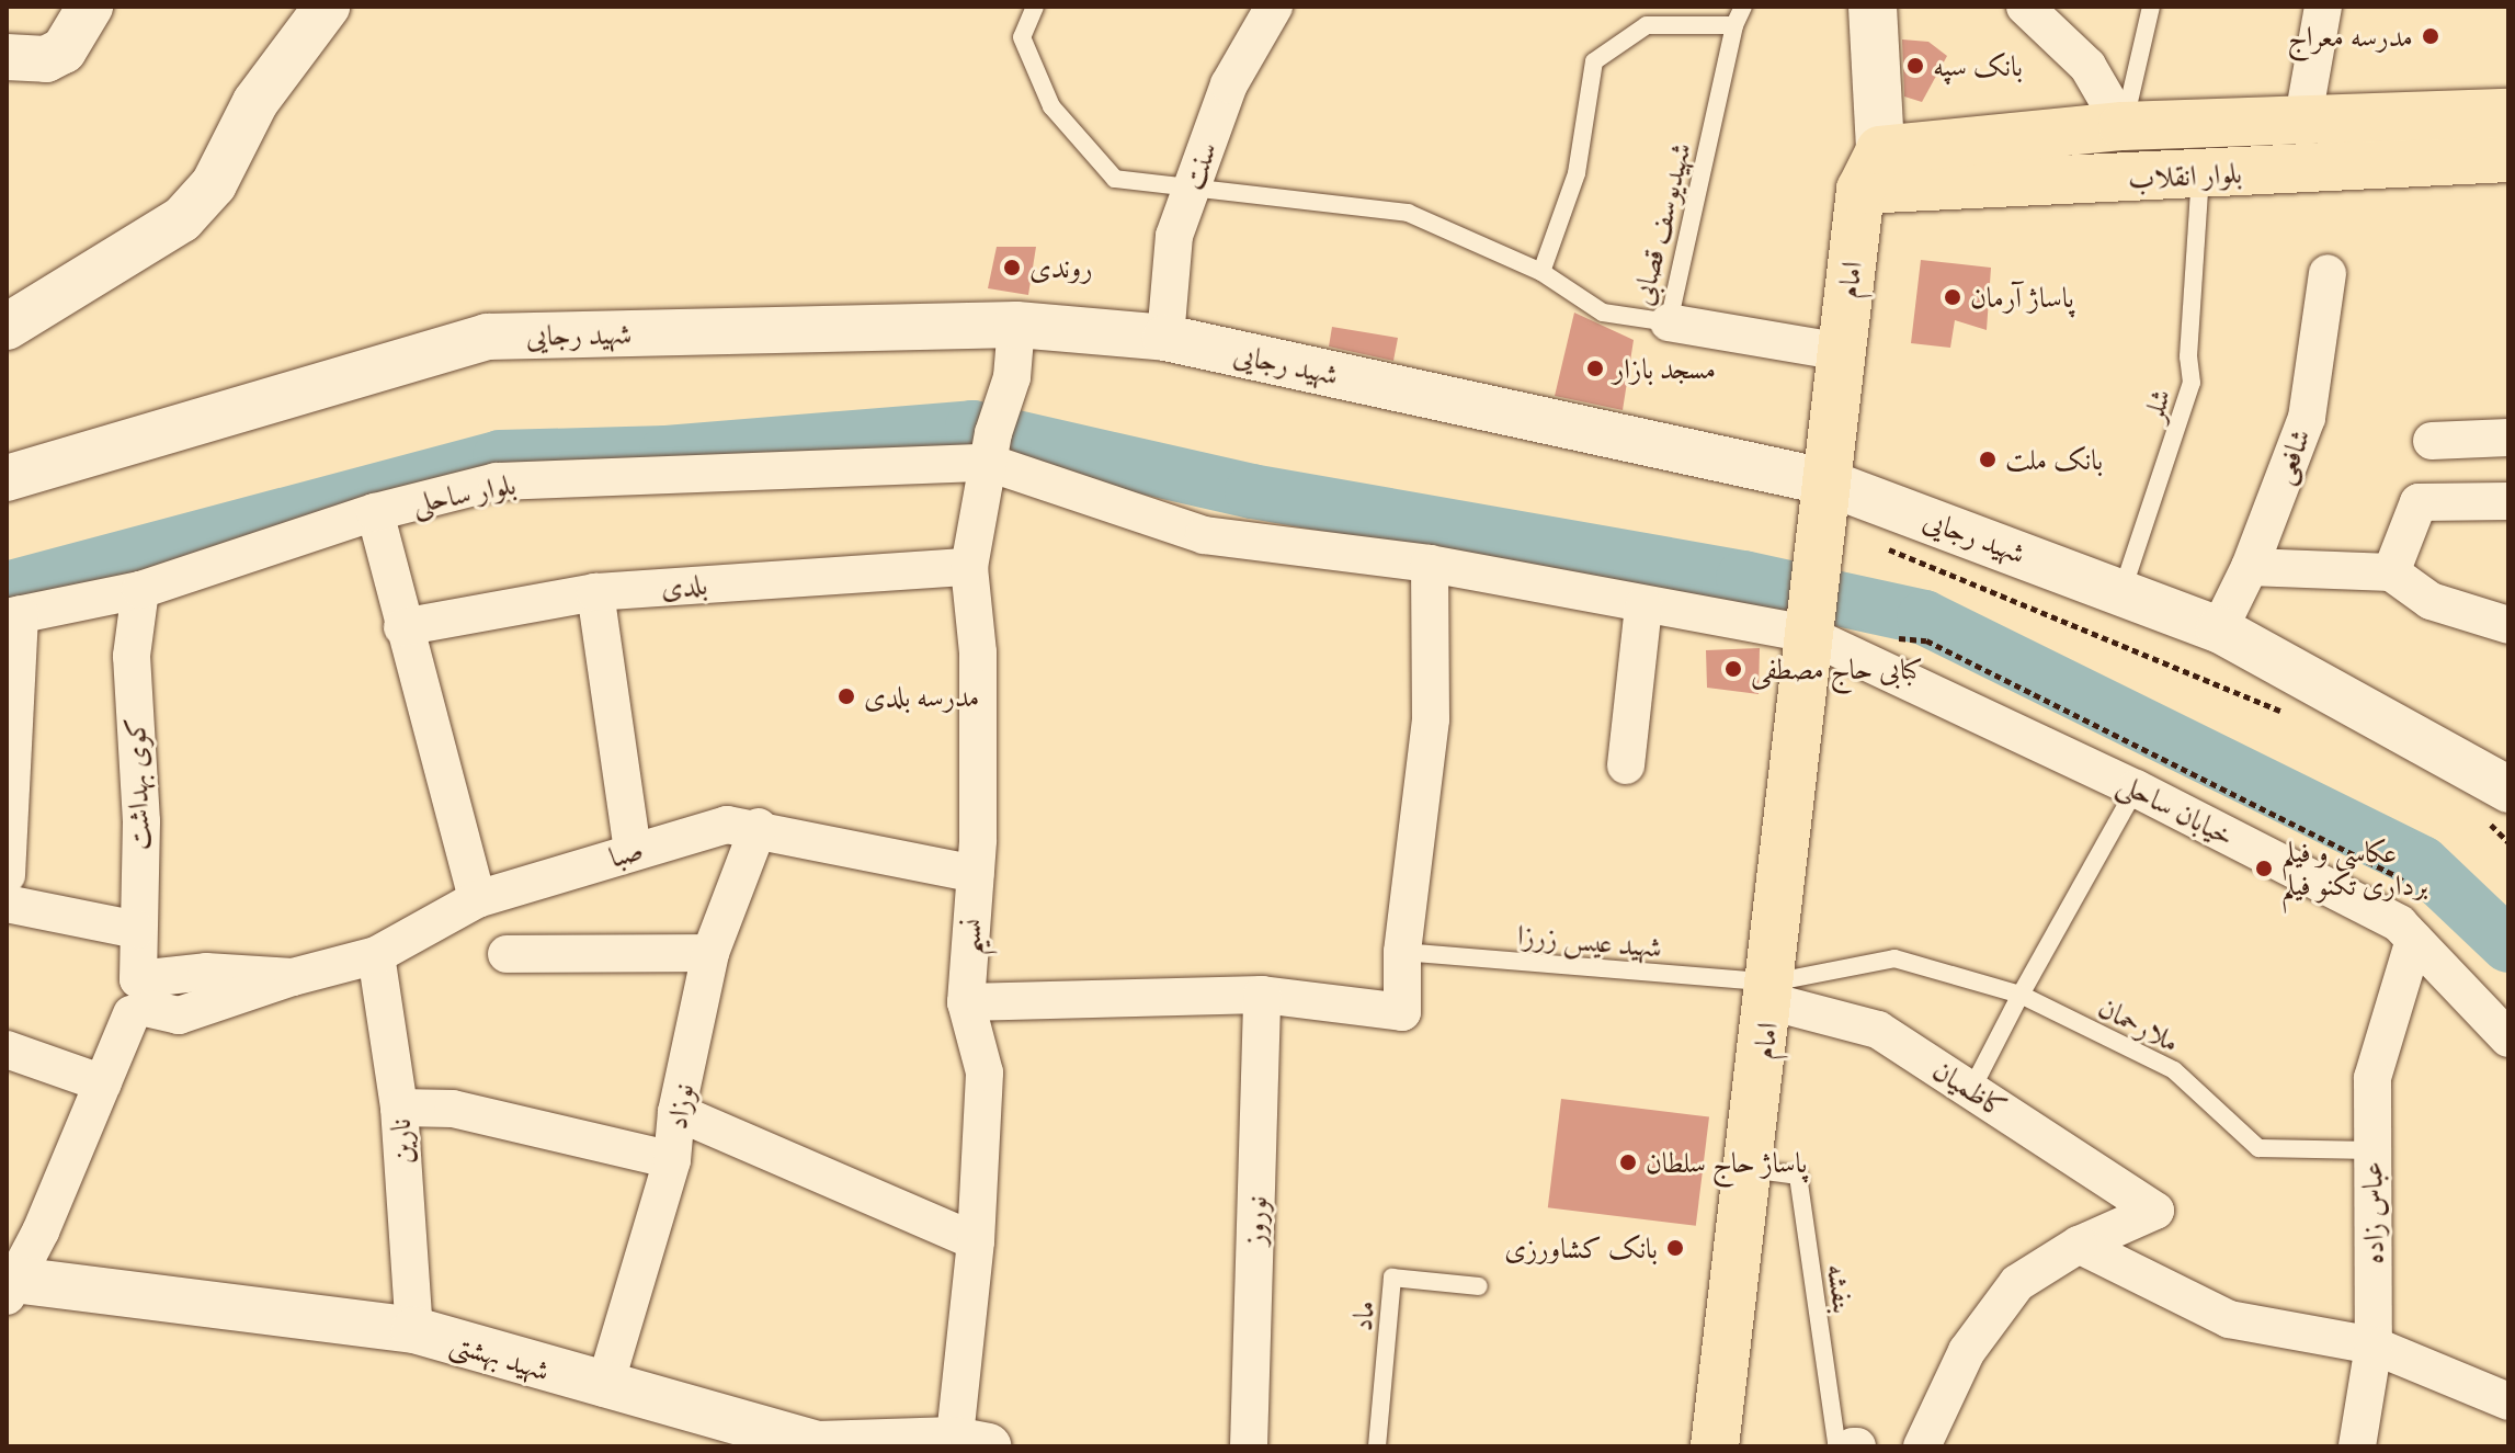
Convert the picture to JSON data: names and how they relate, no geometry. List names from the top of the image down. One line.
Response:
{"streets":{"main road":["بلوار انقلاب","امام"],"street":["سنت","شهید رجایی","شافعی","بلوار ساحلی","بلدی","کوی بهداشت","خیابان ساحلی","صبا","نسیم","کاظمیان","نوزاد","نارین","عباس زاده","نوروز","شهید بهشتی"],"lane":["شهیدیوسف قصابی","شلر","شهید عیس زرزا","ملارحمان","بنفشه","ماد"]},"crossings":[["سنت","شهیدیوسف قصابی"],["سنت","شهید رجایی"],["بلوار انقلاب","امام"],["بلوار انقلاب","شلر"],["امام","شهید رجایی"],["امام","خیابان ساحلی"],["امام","شهید عیس زرزا"],["امام","کاظمیان"],["امام","بنفشه"],["شهید رجایی","شلر"],["شهید رجایی","شافعی"],["شهید رجایی","نسیم"],["بلوار ساحلی","کوی بهداشت"],["بلوار ساحلی","خیابان ساحلی"],["بلوار ساحلی","نسیم"],["بلدی","نسیم"],["کوی بهداشت","صبا"],["کوی بهداشت","شهید بهشتی"],["خیابان ساحلی","نسیم"],["خیابان ساحلی","عباس زاده"],["صبا","نسیم"],["صبا","نوزاد"],["صبا","نارین"],["نسیم","شهید بهشتی"],["شهید عیس زرزا","ملارحمان"],["شهید عیس زرزا","کاظمیان"],["ملارحمان","عباس زاده"],["نوزاد","شهید بهشتی"],["نارین","شهید بهشتی"]],"places":["مدرسه معراج","بانک سپه","روندی","پاساژ آرمان","مسجد بازار","بانک ملت","کبابی حاج مصطفی","مدرسه بلدی","عکاسی و فیلم برداری تکنو فیلم","پاساژ حاج سلطان","بانک کشاورزی"]}
